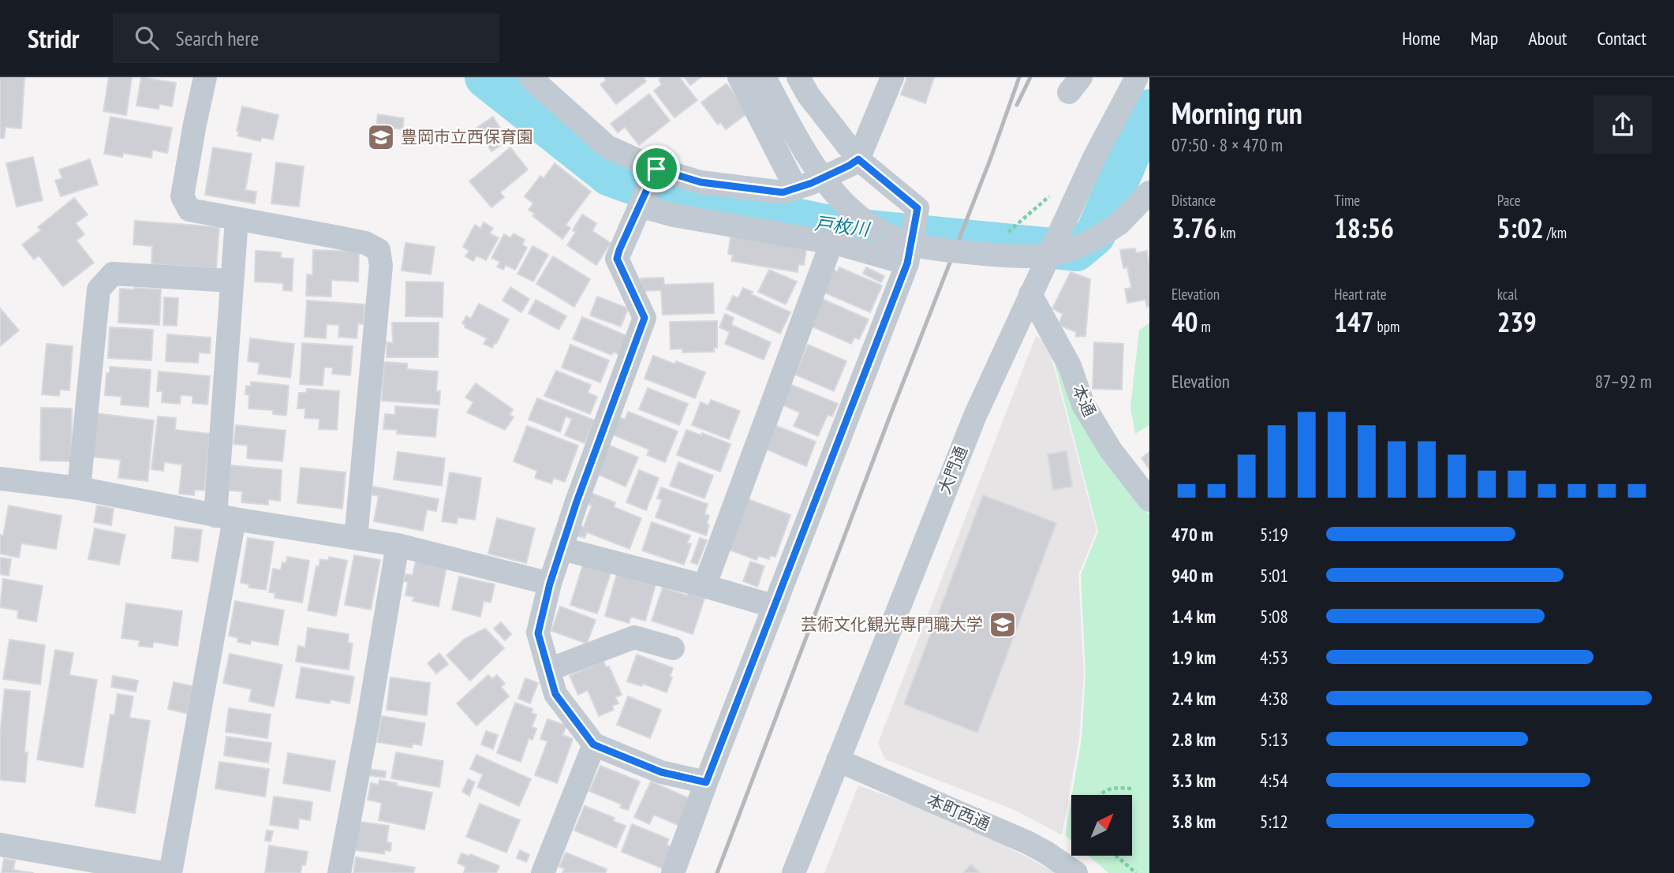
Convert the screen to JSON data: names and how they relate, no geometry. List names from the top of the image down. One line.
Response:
{"streets":{"street":["本通","大門通","本町西通"]},"crossings":[["本通","大門通"],["大門通","本町西通"]],"water":["戸枚川"],"places":{"school or university":["豊岡市立西保育園","芸術文化観光専門職大学"]},"north":"top right","page":{"header":"Stridr","search":"Search here","nav":["Home","Map","About","Contact"],"heading":["Morning run","07:50 · 8 × 470 m"],"stats":[["Distance","3.76 km"],["Time","18:56"],["Pace","5:02 /km"],["Elevation","40 m"],["Heart rate","147 bpm"],["kcal","239"]],"chart":["Elevation","87–92 m"],"list":[{"name":"470 m","note":"5:19"},{"name":"940 m","note":"5:01"},{"name":"1.4 km","note":"5:08"},{"name":"1.9 km","note":"4:53"},{"name":"2.4 km","note":"4:38"},{"name":"2.8 km","note":"5:13"},{"name":"3.3 km","note":"4:54"},{"name":"3.8 km","note":"5:12"}]}}
